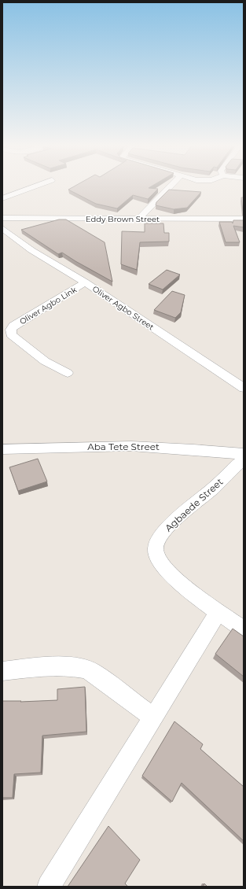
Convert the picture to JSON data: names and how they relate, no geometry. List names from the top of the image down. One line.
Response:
{"streets":{"street":["Eddy Brown Street","Oliver Agbo Link","Oliver Agbo Street","Aba Tete Street","Agbaede Street"]},"crossings":[["Oliver Agbo Link","Oliver Agbo Street"]]}
